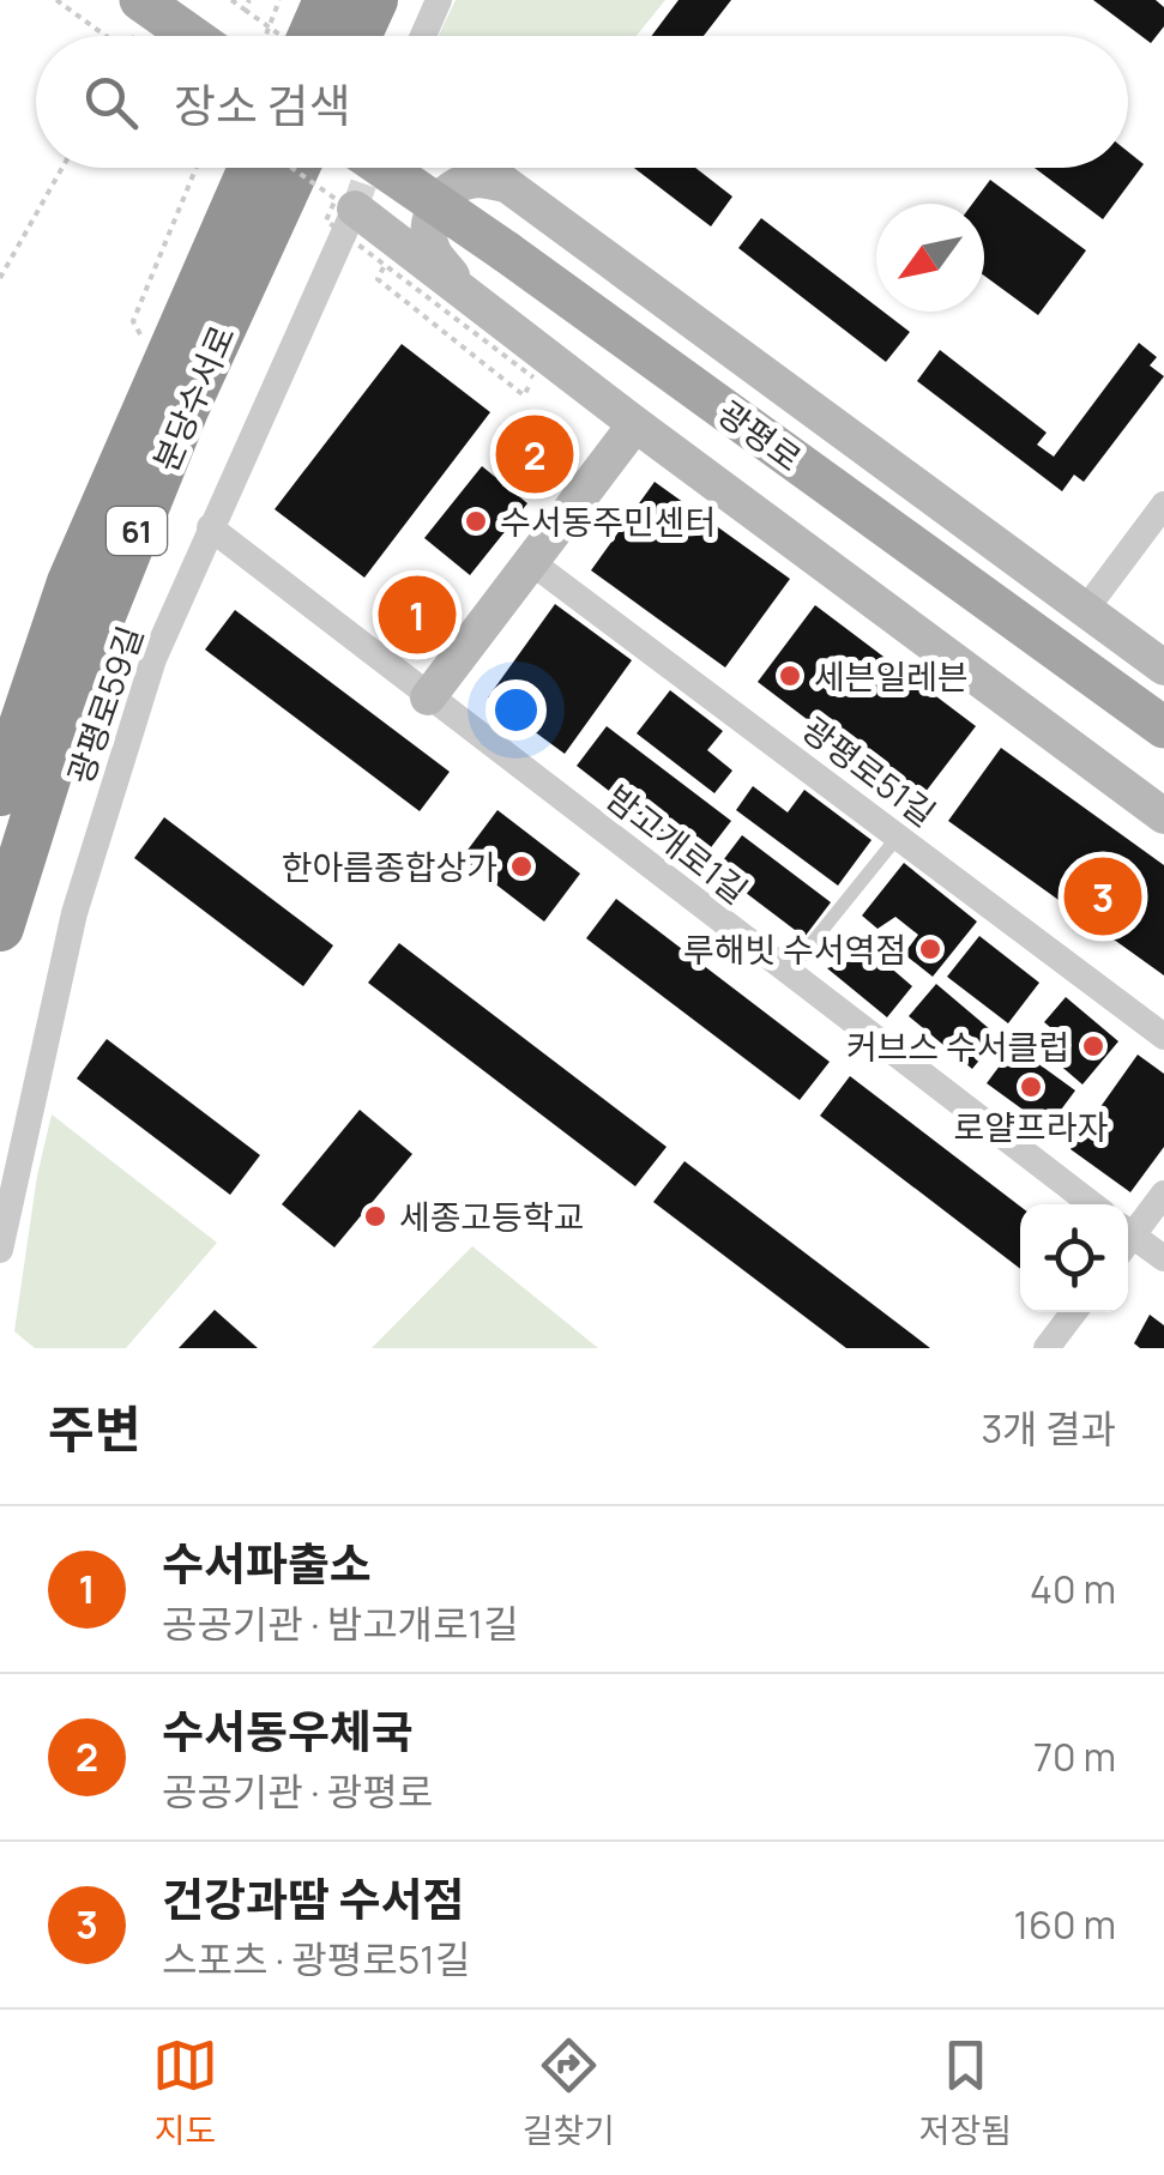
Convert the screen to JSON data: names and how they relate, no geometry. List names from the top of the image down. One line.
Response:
{"streets":{"highway":["분당수서로","61"],"main road":["광평로"],"street":["광평로59길","광평로51길","밤고개로1길"]},"crossings":[["광평로59길","밤고개로1길"]],"places":["수서동주민센터","세븐일레븐","한아름종합상가","루해빗 수서역점","커브스 수서클럽","로얄프라자","세종고등학교"],"north":"bottom left","page":{"search":"장소 검색","pins":["2","1","3"],"heading":["주변","3개 결과"],"list":[{"mark":"1","name":"수서파출소","note":"공공기관 · 밤고개로1길","value":"40 m"},{"mark":"2","name":"수서동우체국","note":"공공기관 · 광평로","value":"70 m"},{"mark":"3","name":"건강과땀 수서점","note":"스포츠 · 광평로51길","value":"160 m"}],"nav":["지도","길찾기","저장됨"]}}
